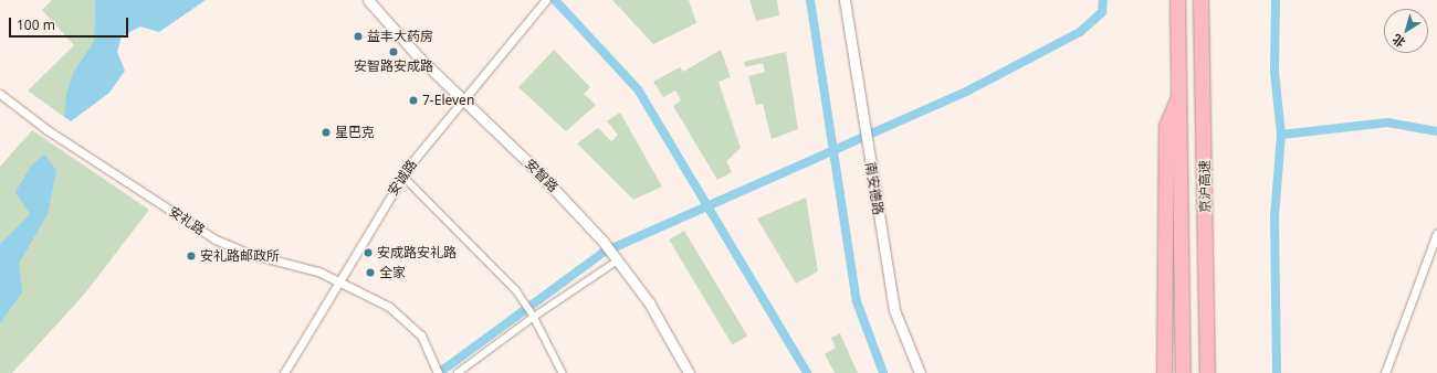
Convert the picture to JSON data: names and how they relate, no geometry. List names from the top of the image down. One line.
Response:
{"streets":{"highway":["京沪高速"],"street":["安智路","安诚路","南安德路","安礼路"]},"crossings":[["安智路","安诚路"],["安诚路","安礼路"]],"places":["益丰大药房","安智路安成路","7-Eleven","星巴克","安成路安礼路","安礼路邮政所","全家"],"scale_bar":"100 m","north":"bottom left"}
